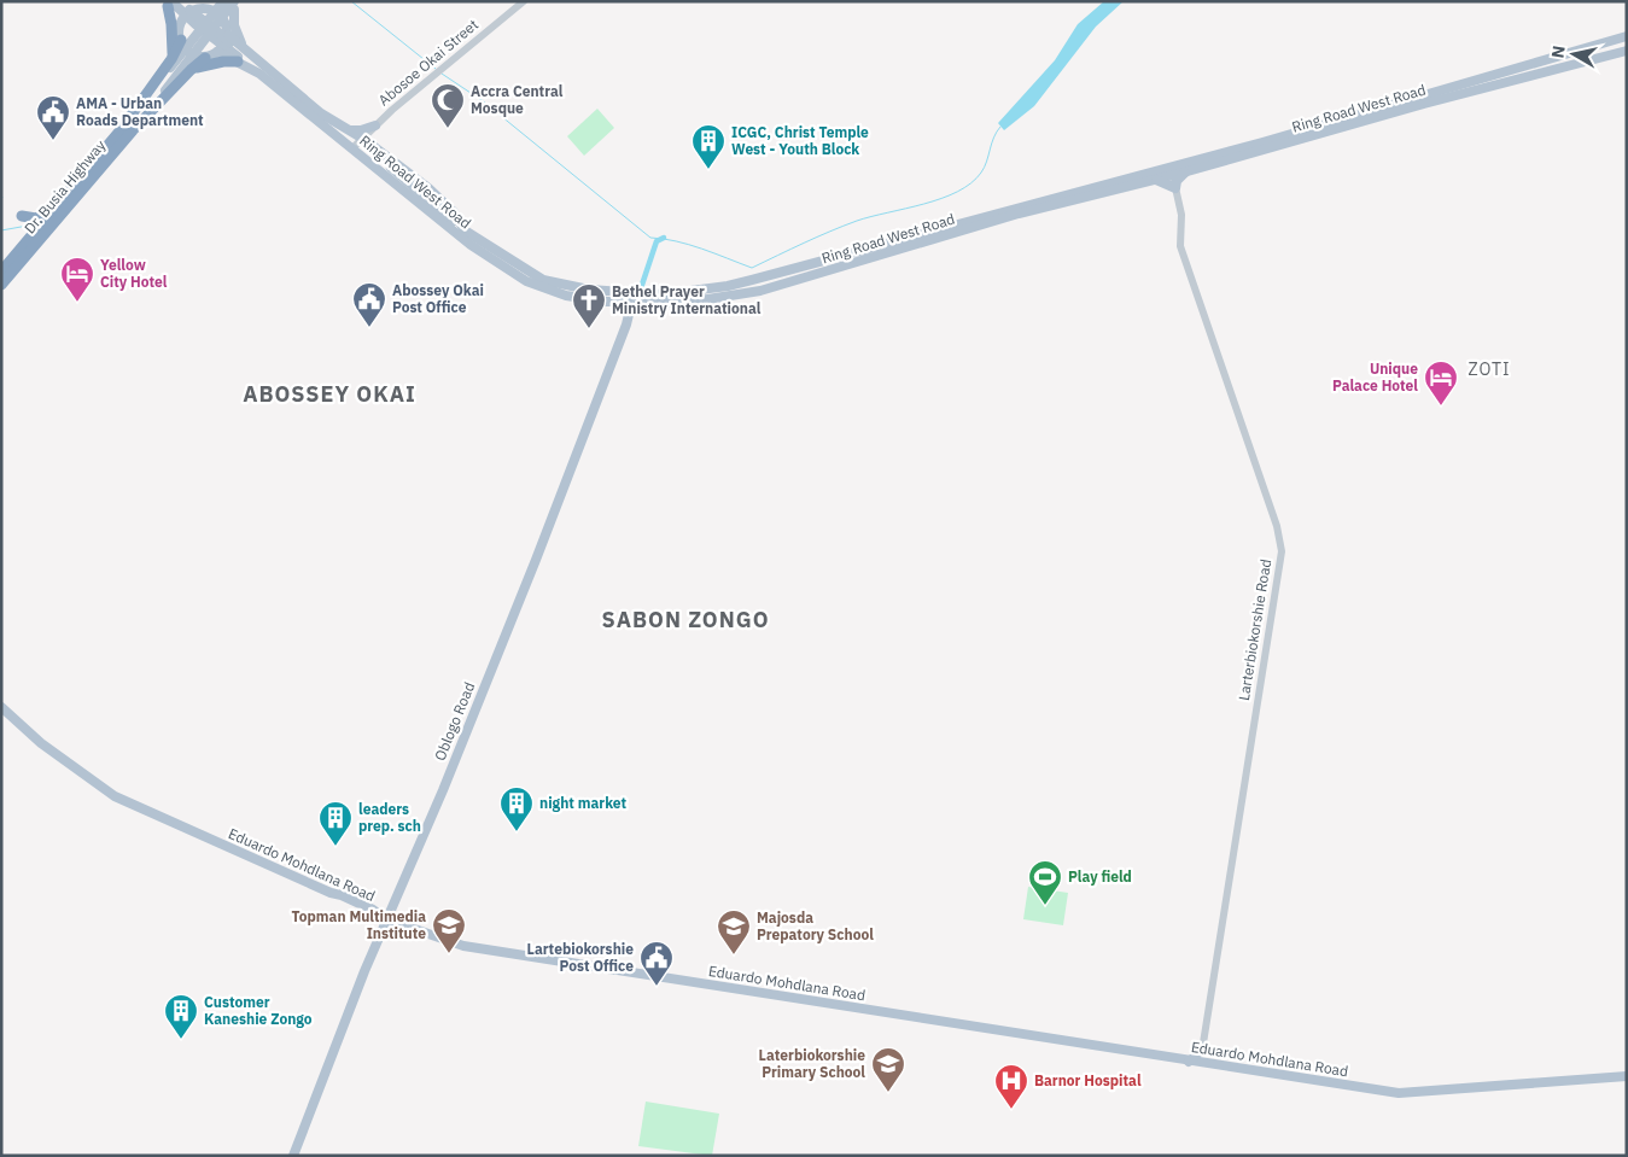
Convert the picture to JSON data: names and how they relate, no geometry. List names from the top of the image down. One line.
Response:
{"streets":{"highway":["Dr. Busia Highway"],"main road":["Ring Road West Road","Oblogo Road","Eduardo Mohdlana Road"],"street":["Abosoe Okai Street","Larterbiokorshie Road"]},"crossings":[["Abosoe Okai Street","Ring Road West Road"],["Ring Road West Road","Dr. Busia Highway"],["Ring Road West Road","Larterbiokorshie Road"],["Ring Road West Road","Oblogo Road"],["Larterbiokorshie Road","Eduardo Mohdlana Road"],["Oblogo Road","Eduardo Mohdlana Road"]],"districts":["ZOTI","ABOSSEY OKAI","SABON ZONGO"],"places":{"mosque":["Accra Central Mosque"],"public building":["AMA - Urban Roads Department","Abossey Okai Post Office","Lartebiokorshie Post Office"],"building":["ICGC, Christ Temple West - Youth Block","night market","leaders prep. sch","Customer Kaneshie Zongo"],"hotel":["Yellow City Hotel","Unique Palace Hotel"],"church":["Bethel Prayer Ministry International"],"sports":["Play field"],"school or university":["Topman Multimedia Institute","Majosda Prepatory School","Laterbiokorshie Primary School"],"hospital":["Barnor Hospital"]},"north":"left"}
